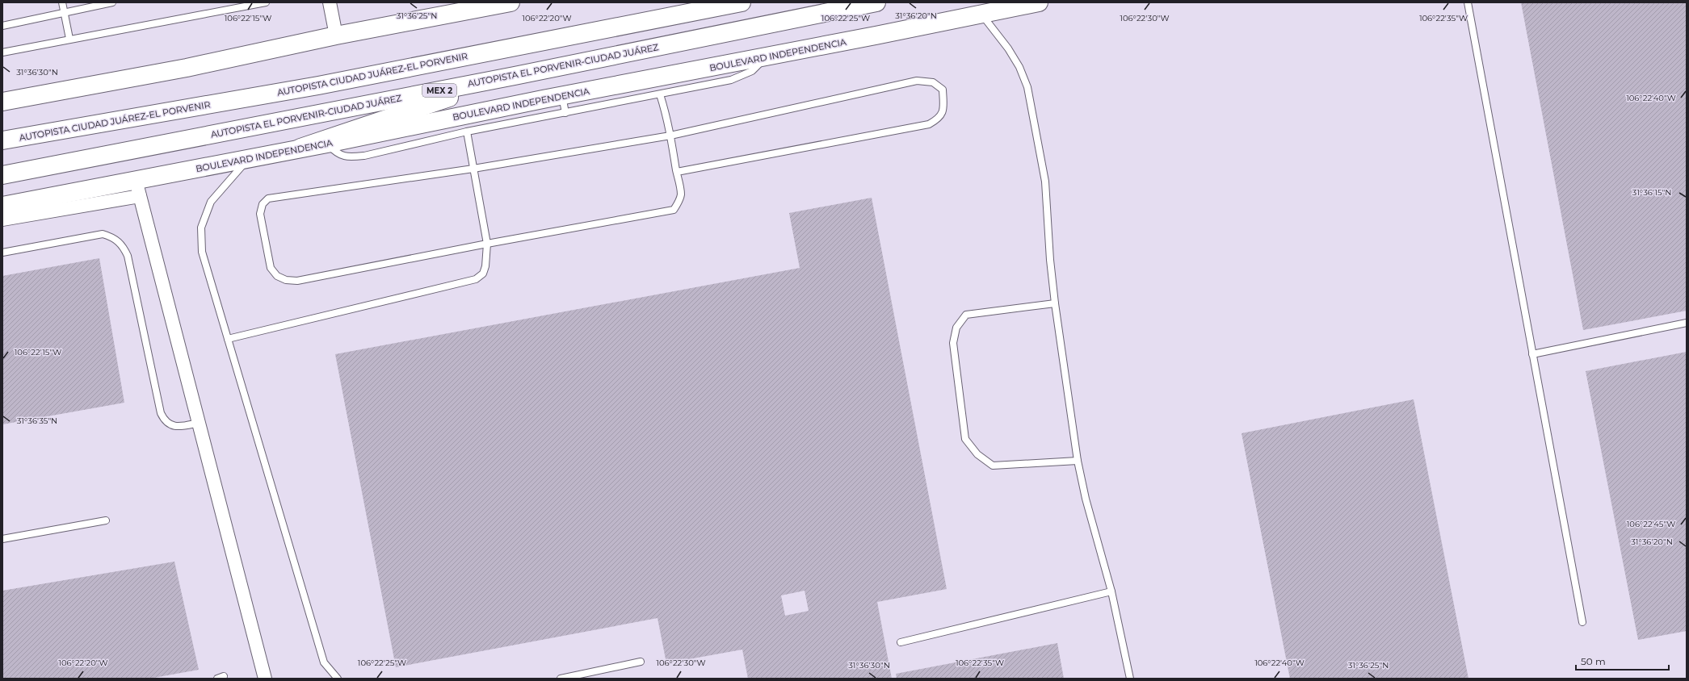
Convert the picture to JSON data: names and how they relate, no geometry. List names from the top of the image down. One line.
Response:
{"streets":{"main road":["BOULEVARD INDEPENDENCIA","AUTOPISTA EL PORVENIR-CIUDAD JUÁREZ","AUTOPISTA CIUDAD JUÁREZ-EL PORVENIR","MEX 2"]},"scale_bar":"50 m","coordinates":["31°36'25\"N","31°36'20\"N","106°22'15\"W","106°22'20\"W","106°22'25\"W","106°22'30\"W","106°22'35\"W","31°36'30\"N","106°22'40\"W","31°36'15\"N","31°36'35\"N","106°22'45\"W"]}
